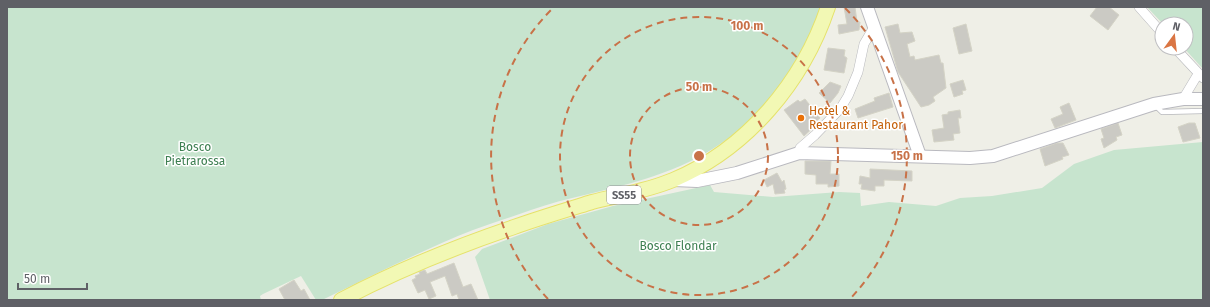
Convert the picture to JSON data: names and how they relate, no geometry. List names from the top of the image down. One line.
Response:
{"streets":{"main road":["SS55"]},"parks":["Bosco Pietrarossa","Bosco Flondar"],"places":["Hotel & Restaurant Pahor"],"scale_bar":"50 m","north":"top","rings":["100 m","50 m","150 m"]}
